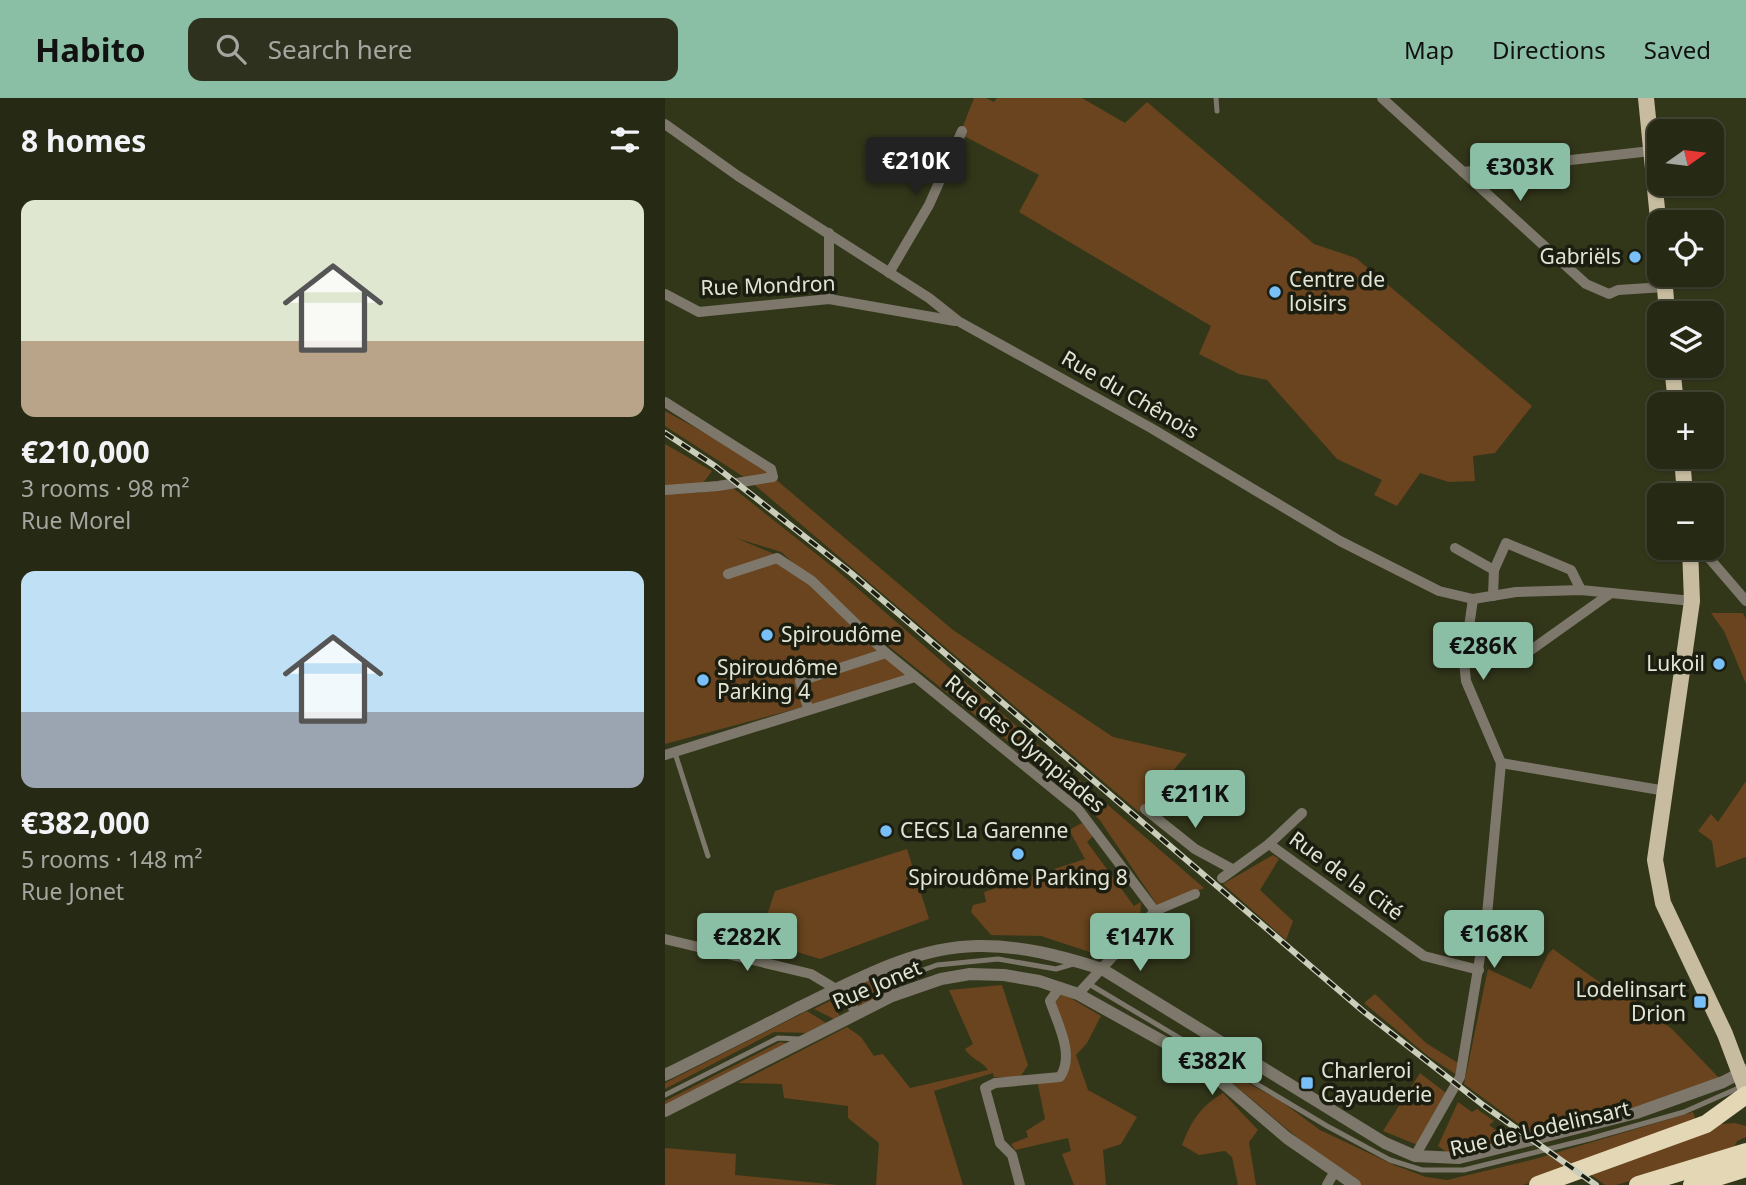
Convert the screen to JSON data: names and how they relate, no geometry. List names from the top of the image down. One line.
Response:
{"streets":{"street":["Rue Mondron","Rue du Chênois","Rue des Olympiades","Rue de la Cité","Rue Jonet"],"lane":["Rue de Lodelinsart"]},"crossings":[["Rue Mondron","Rue du Chênois"]],"places":{"other":["Gabriëls","Centre de loisirs","Spiroudôme","Lukoil","Spiroudôme Parking 4","CECS La Garenne","Spiroudôme Parking 8"],"transit":["Lodelinsart Drion","Charleroi Cayauderie"]},"north":"right","page":{"header":"Habito","search":"Search here","nav":["Map","Directions","Saved"],"heading":"8 homes","map_buttons":["+","−"],"price":["€210K","€303K","€286K","€211K","€168K","€282K","€147K","€382K"],"list":[{"name":"€210,000","note":"3 rooms · 98 m² · Rue Morel"},{"name":"€382,000","note":"5 rooms · 148 m² · Rue Jonet"}]}}
